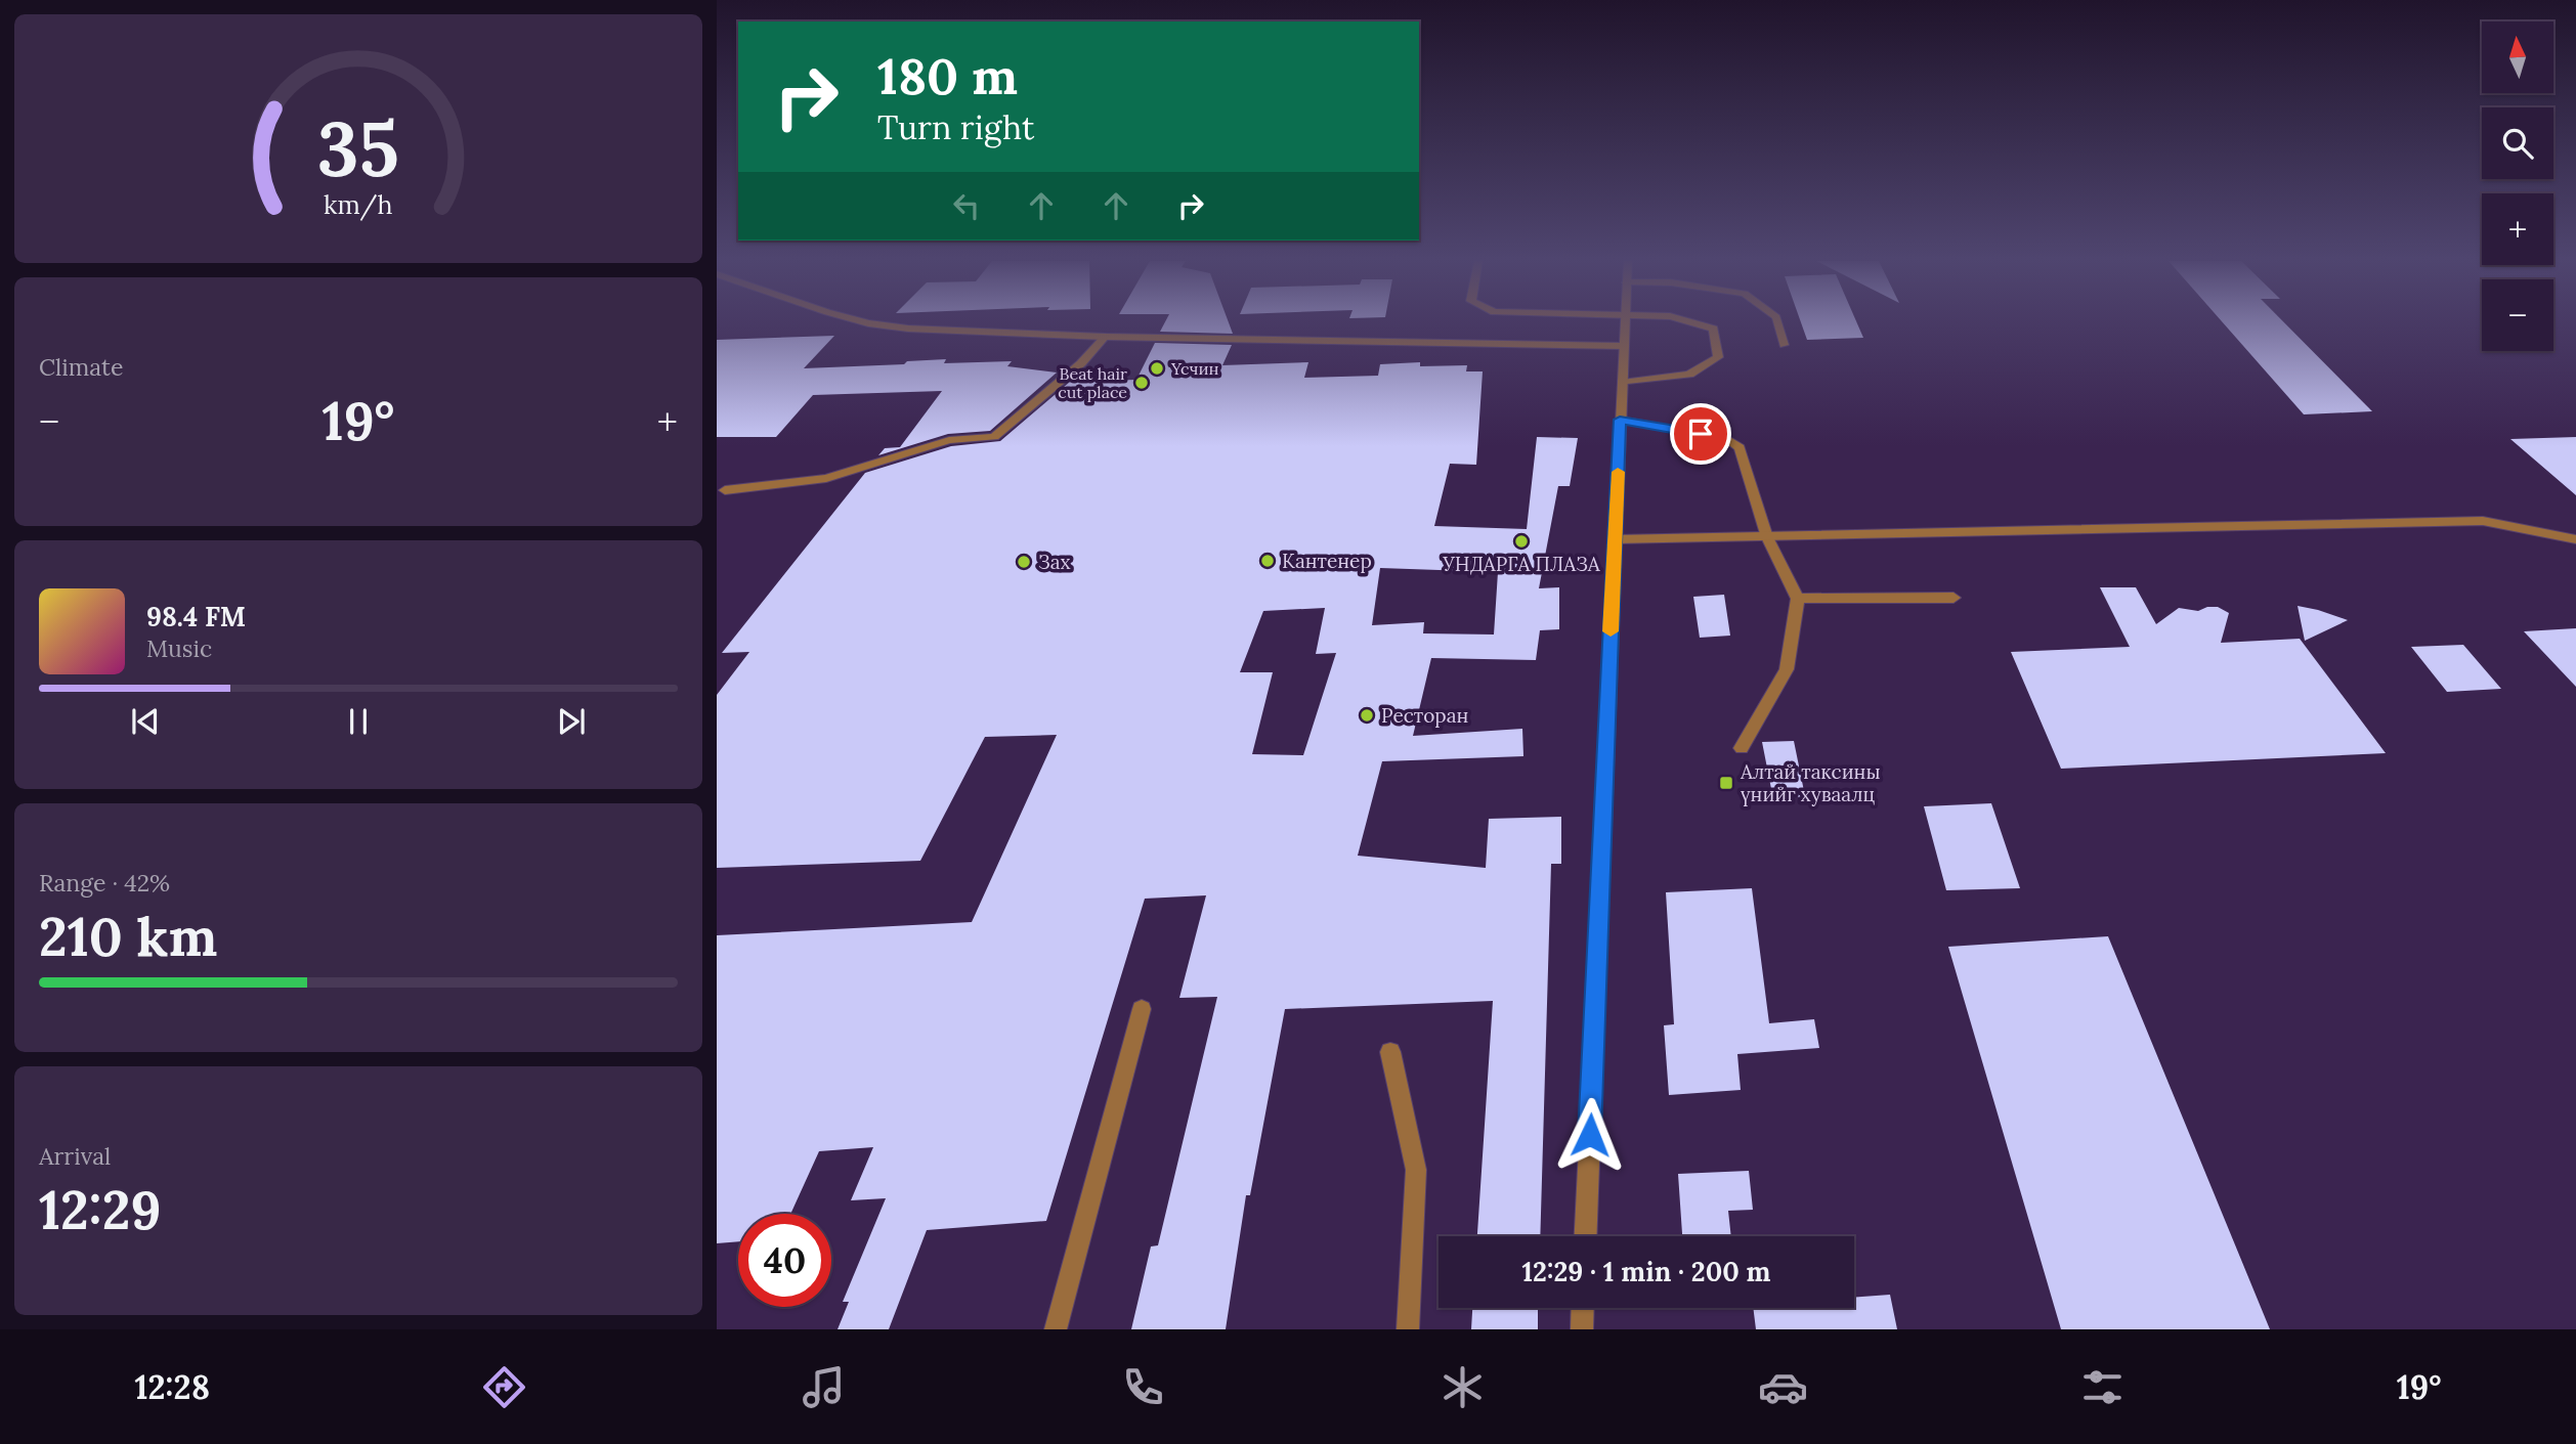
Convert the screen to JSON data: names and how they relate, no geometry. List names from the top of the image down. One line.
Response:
{"places":{"other":["Үсчин","Beat hair cut place","УНДАРГА ПЛАЗА","Кантенер","Зах","Ресторан"],"transit":["Алтай таксины үнийг хуваалц"]},"north":"top","page":{"map_buttons":["+","−"],"turn":["180 m","Turn right"],"tile":["Climate",["Range · 42%","210 km"],["Arrival","12:29"]],"heat":["−","19°","+"],"song":["98.4 FM","Music"],"limit":"40","trip":"12:29 · 1 min · 200 m","tabs":["12:28","19°"],"gauge":["35","km/h"]}}
